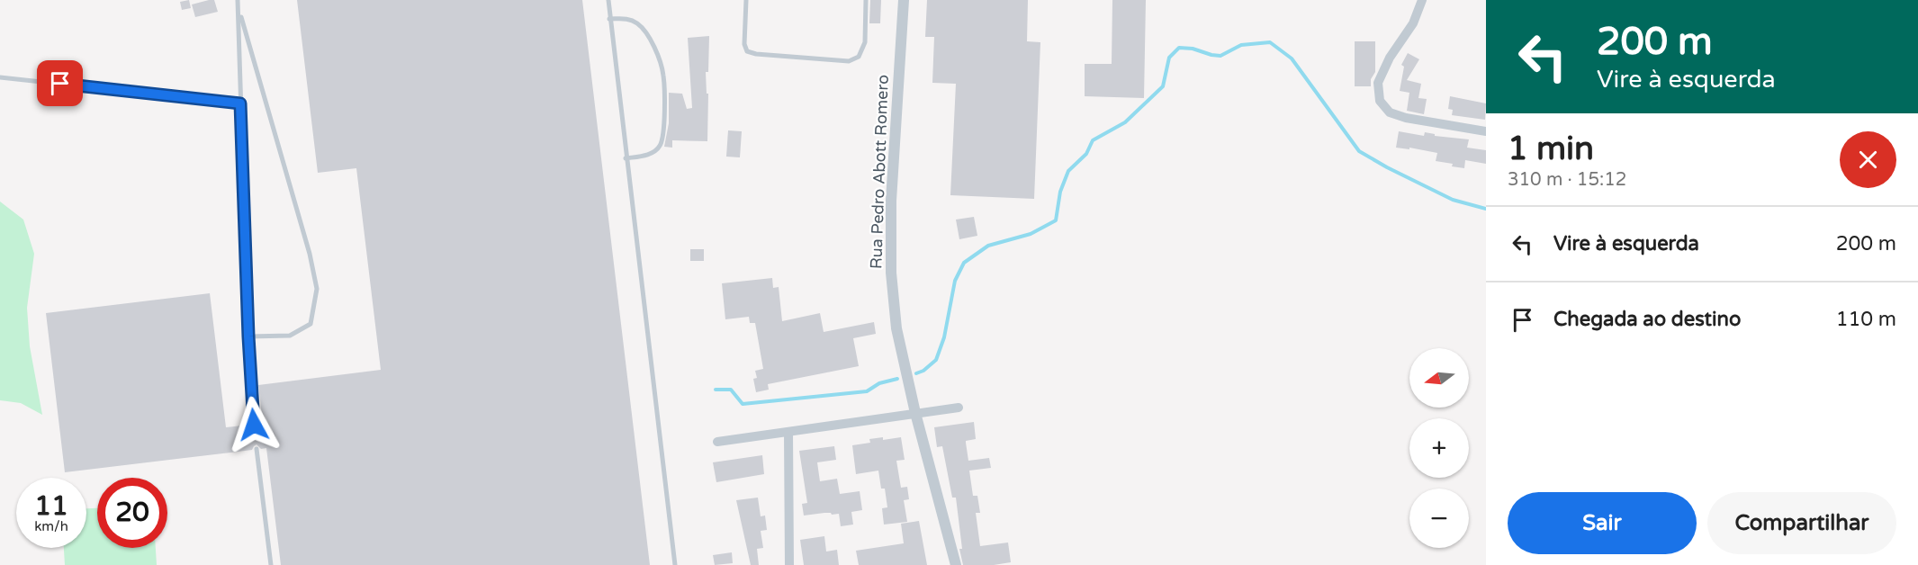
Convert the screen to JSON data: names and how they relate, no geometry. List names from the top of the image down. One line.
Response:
{"streets":{"street":["Rua Pedro Abott Romero"]},"north":"left","page":{"turn":["200 m","Vire à esquerda"],"heading":["1 min","310 m · 15:12"],"list":[{"name":"Vire à esquerda","value":"200 m"},{"name":"Chegada ao destino","value":"110 m"}],"map_buttons":["+","−"],"speed":"11 km/h","limit":"20","buttons":["Sair","Compartilhar"]}}
